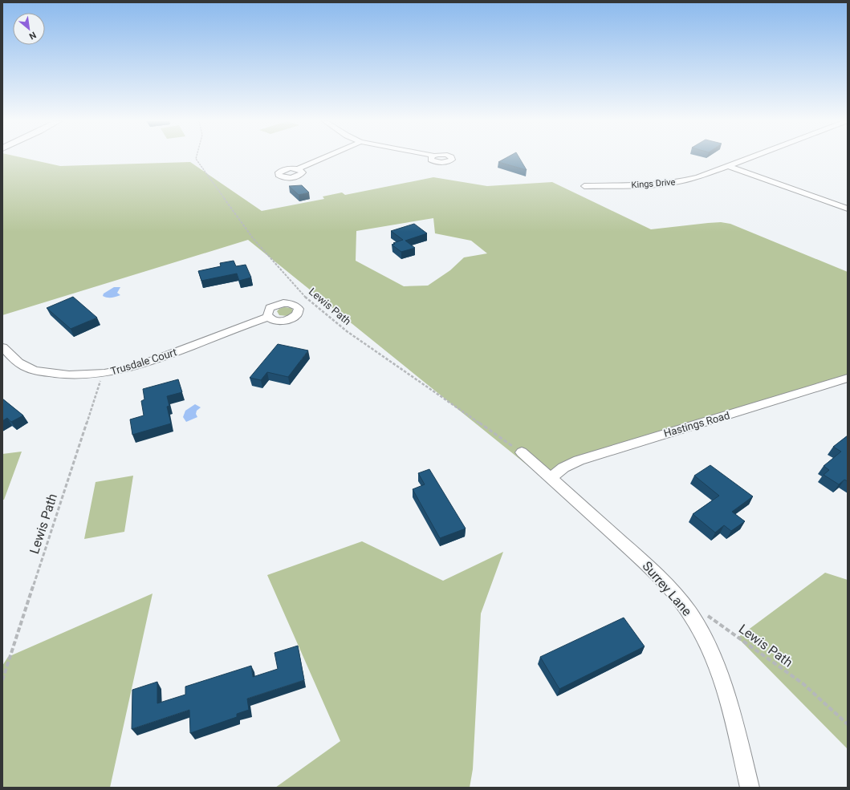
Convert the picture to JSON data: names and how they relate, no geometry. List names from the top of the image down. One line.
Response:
{"streets":{"street":["Kings Drive","Trusdale Court","Hastings Road","Surrey Lane"],"path":["Lewis Path"]},"crossings":[["Lewis Path","Trusdale Court"],["Lewis Path","Surrey Lane"],["Hastings Road","Surrey Lane"]],"north":"bottom right"}
